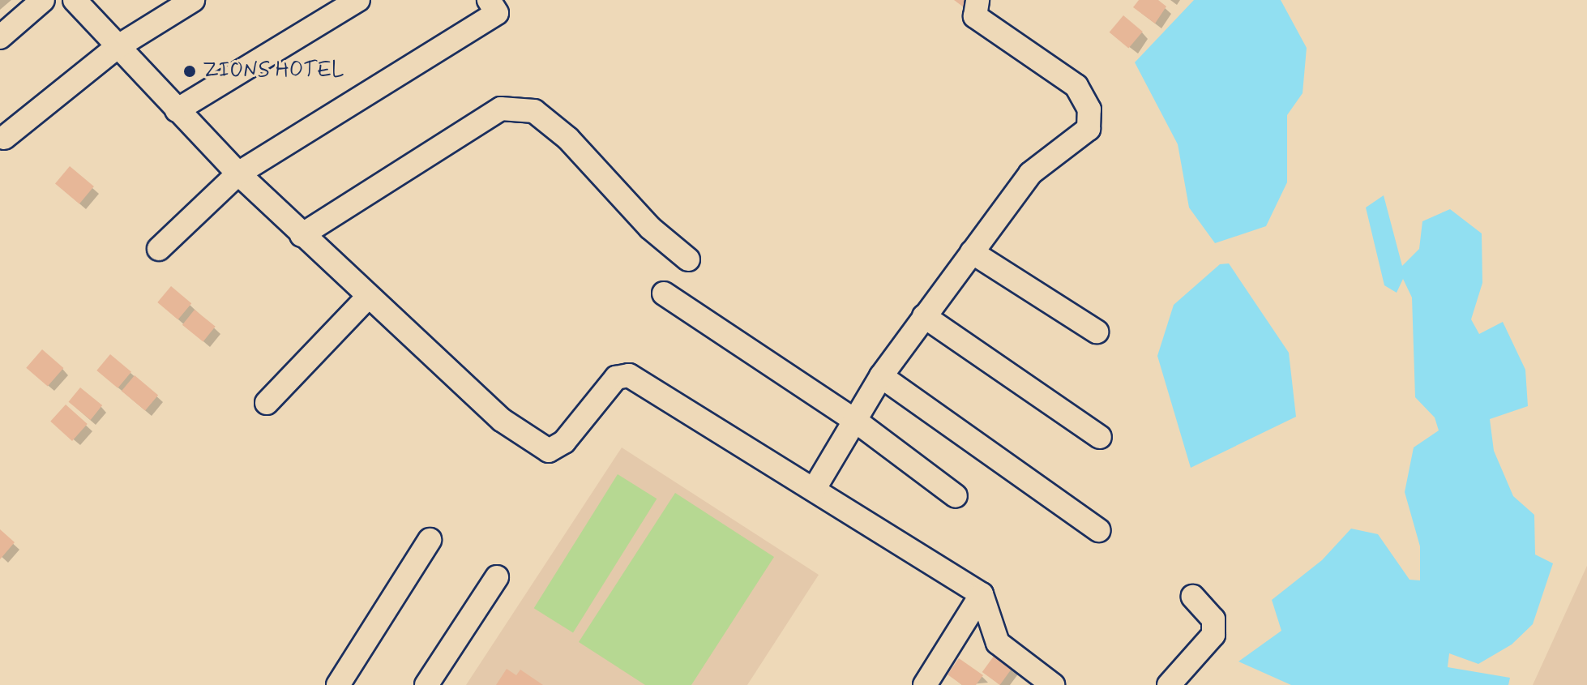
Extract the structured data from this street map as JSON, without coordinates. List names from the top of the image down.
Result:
{
  "places": ["ZIONS HOTEL"]
}
